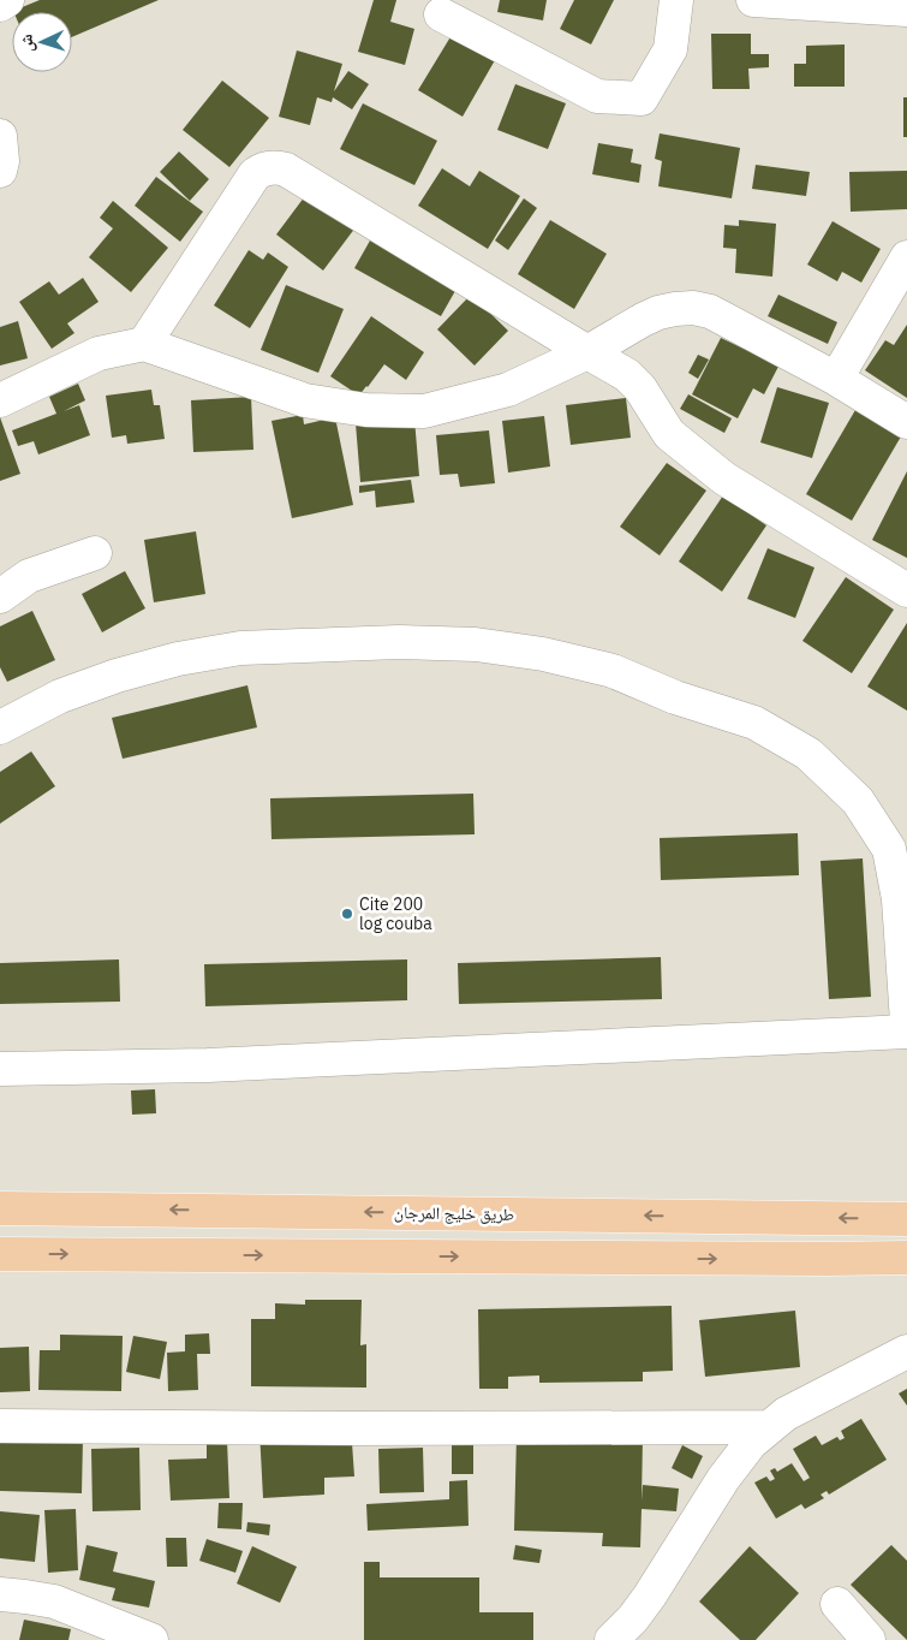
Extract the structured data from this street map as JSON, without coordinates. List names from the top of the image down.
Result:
{
  "streets": {
    "main road": ["طريق خليج المرجان"]
  },
  "places": ["Cite 200 log couba"],
  "north": "left"
}
